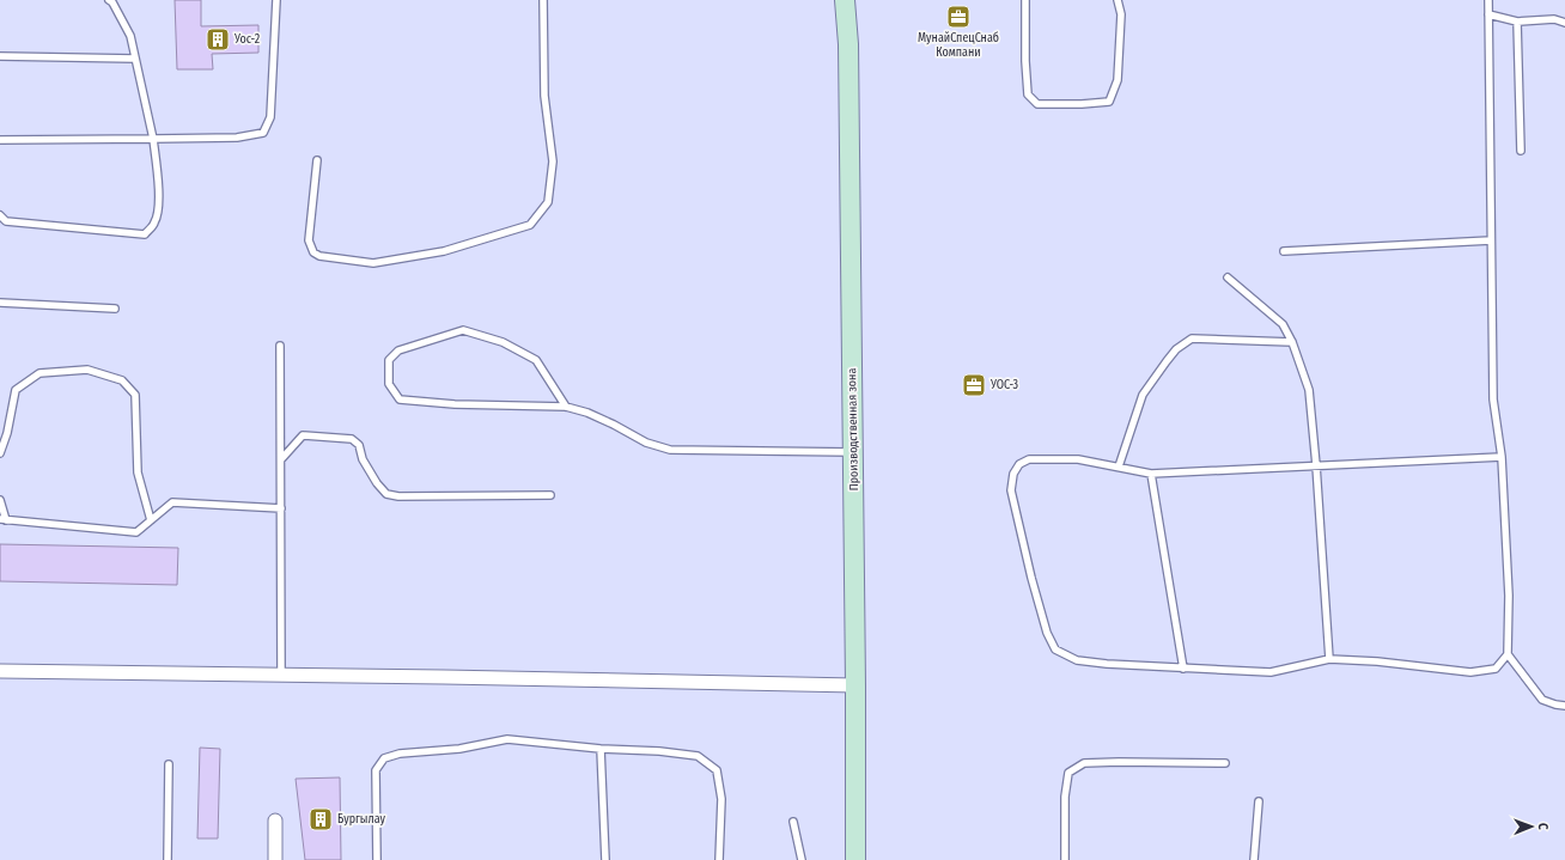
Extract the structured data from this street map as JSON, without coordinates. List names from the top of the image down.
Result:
{
  "streets": {
    "main road": ["Производственная зона"]
  },
  "places": {
    "office": ["МунайСпецСнаб Компани", "УОС-3"],
    "building": ["Уос-2", "Бургылау"]
  },
  "north": "right"
}
